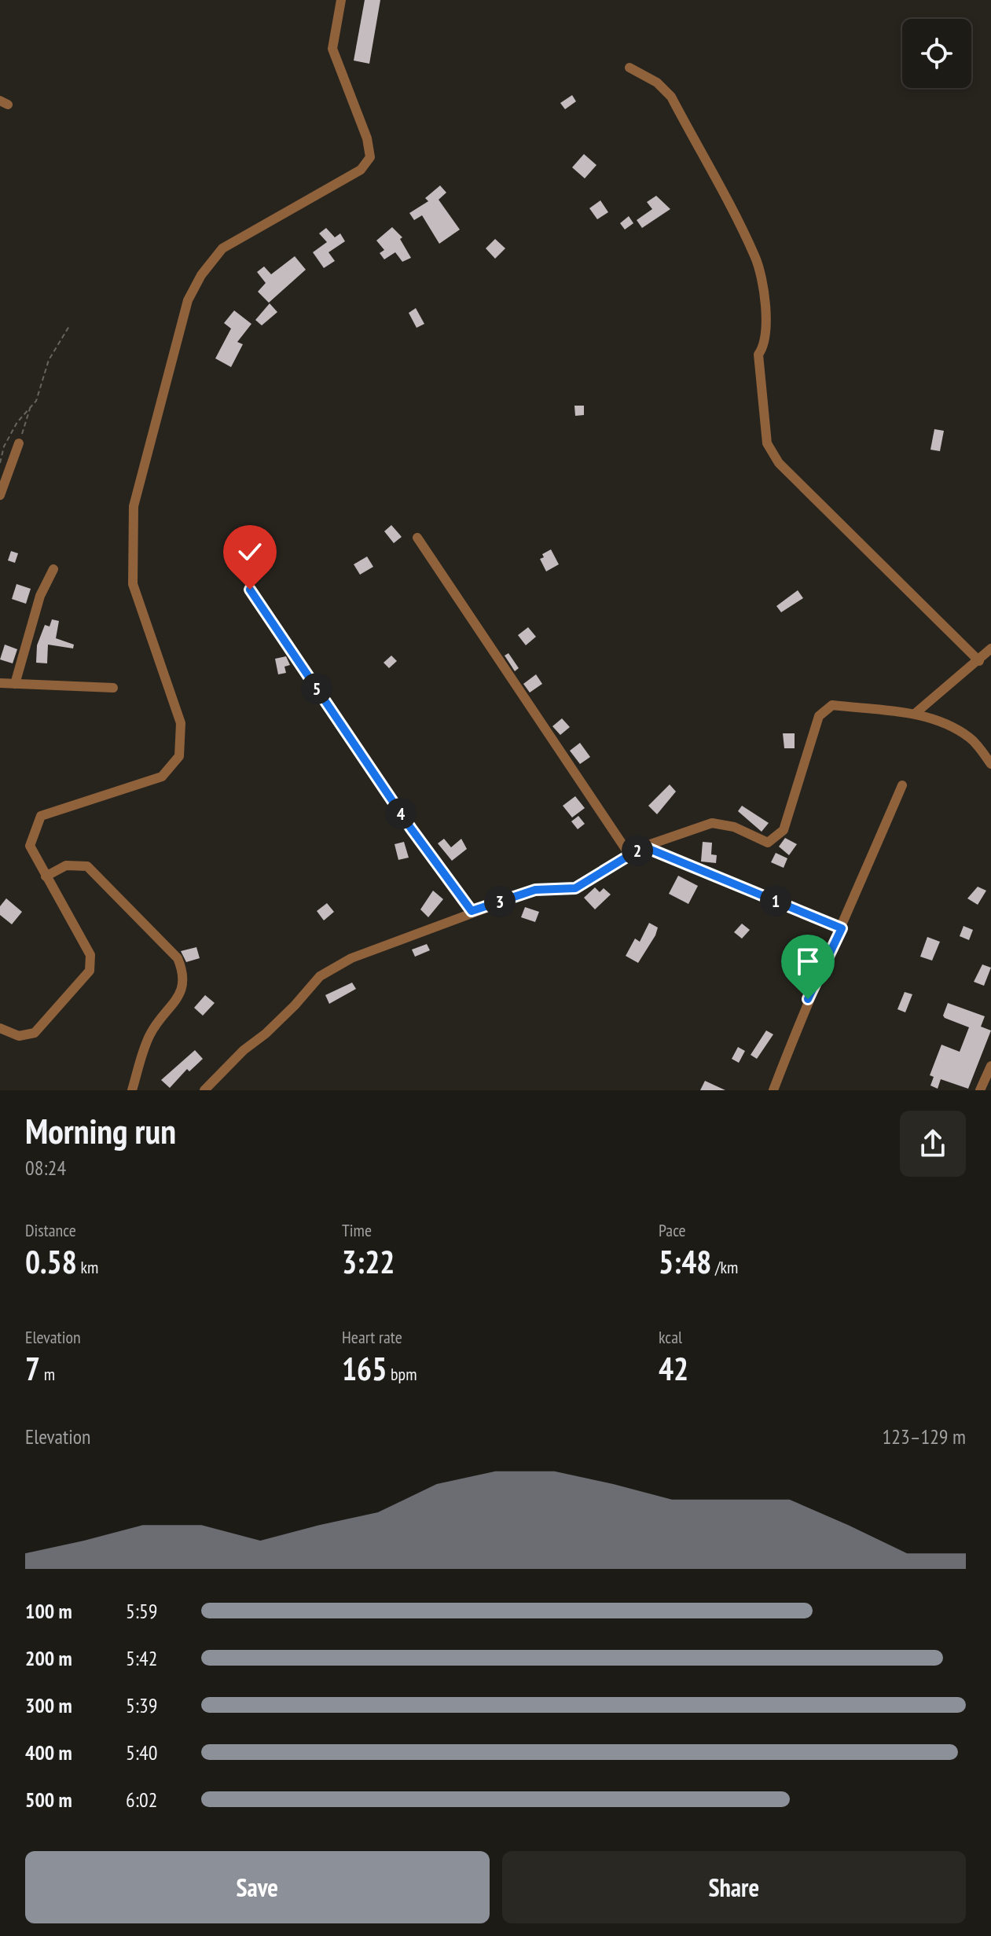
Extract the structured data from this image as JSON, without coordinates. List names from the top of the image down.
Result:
{
  "page": {
    "pins": [
      "5",
      "4",
      "2",
      "1",
      "3"
    ],
    "heading": ["Morning run", "08:24"],
    "stats": [
      ["Distance", "0.58 km"],
      ["Time", "3:22"],
      ["Pace", "5:48 /km"],
      ["Elevation", "7 m"],
      ["Heart rate", "165 bpm"],
      ["kcal", "42"]
    ],
    "chart": ["Elevation", "123–129 m"],
    "list": [
      {
        "name": "100 m",
        "note": "5:59"
      },
      {
        "name": "200 m",
        "note": "5:42"
      },
      {
        "name": "300 m",
        "note": "5:39"
      },
      {
        "name": "400 m",
        "note": "5:40"
      },
      {
        "name": "500 m",
        "note": "6:02"
      }
    ],
    "buttons": ["Save", "Share"]
  }
}
